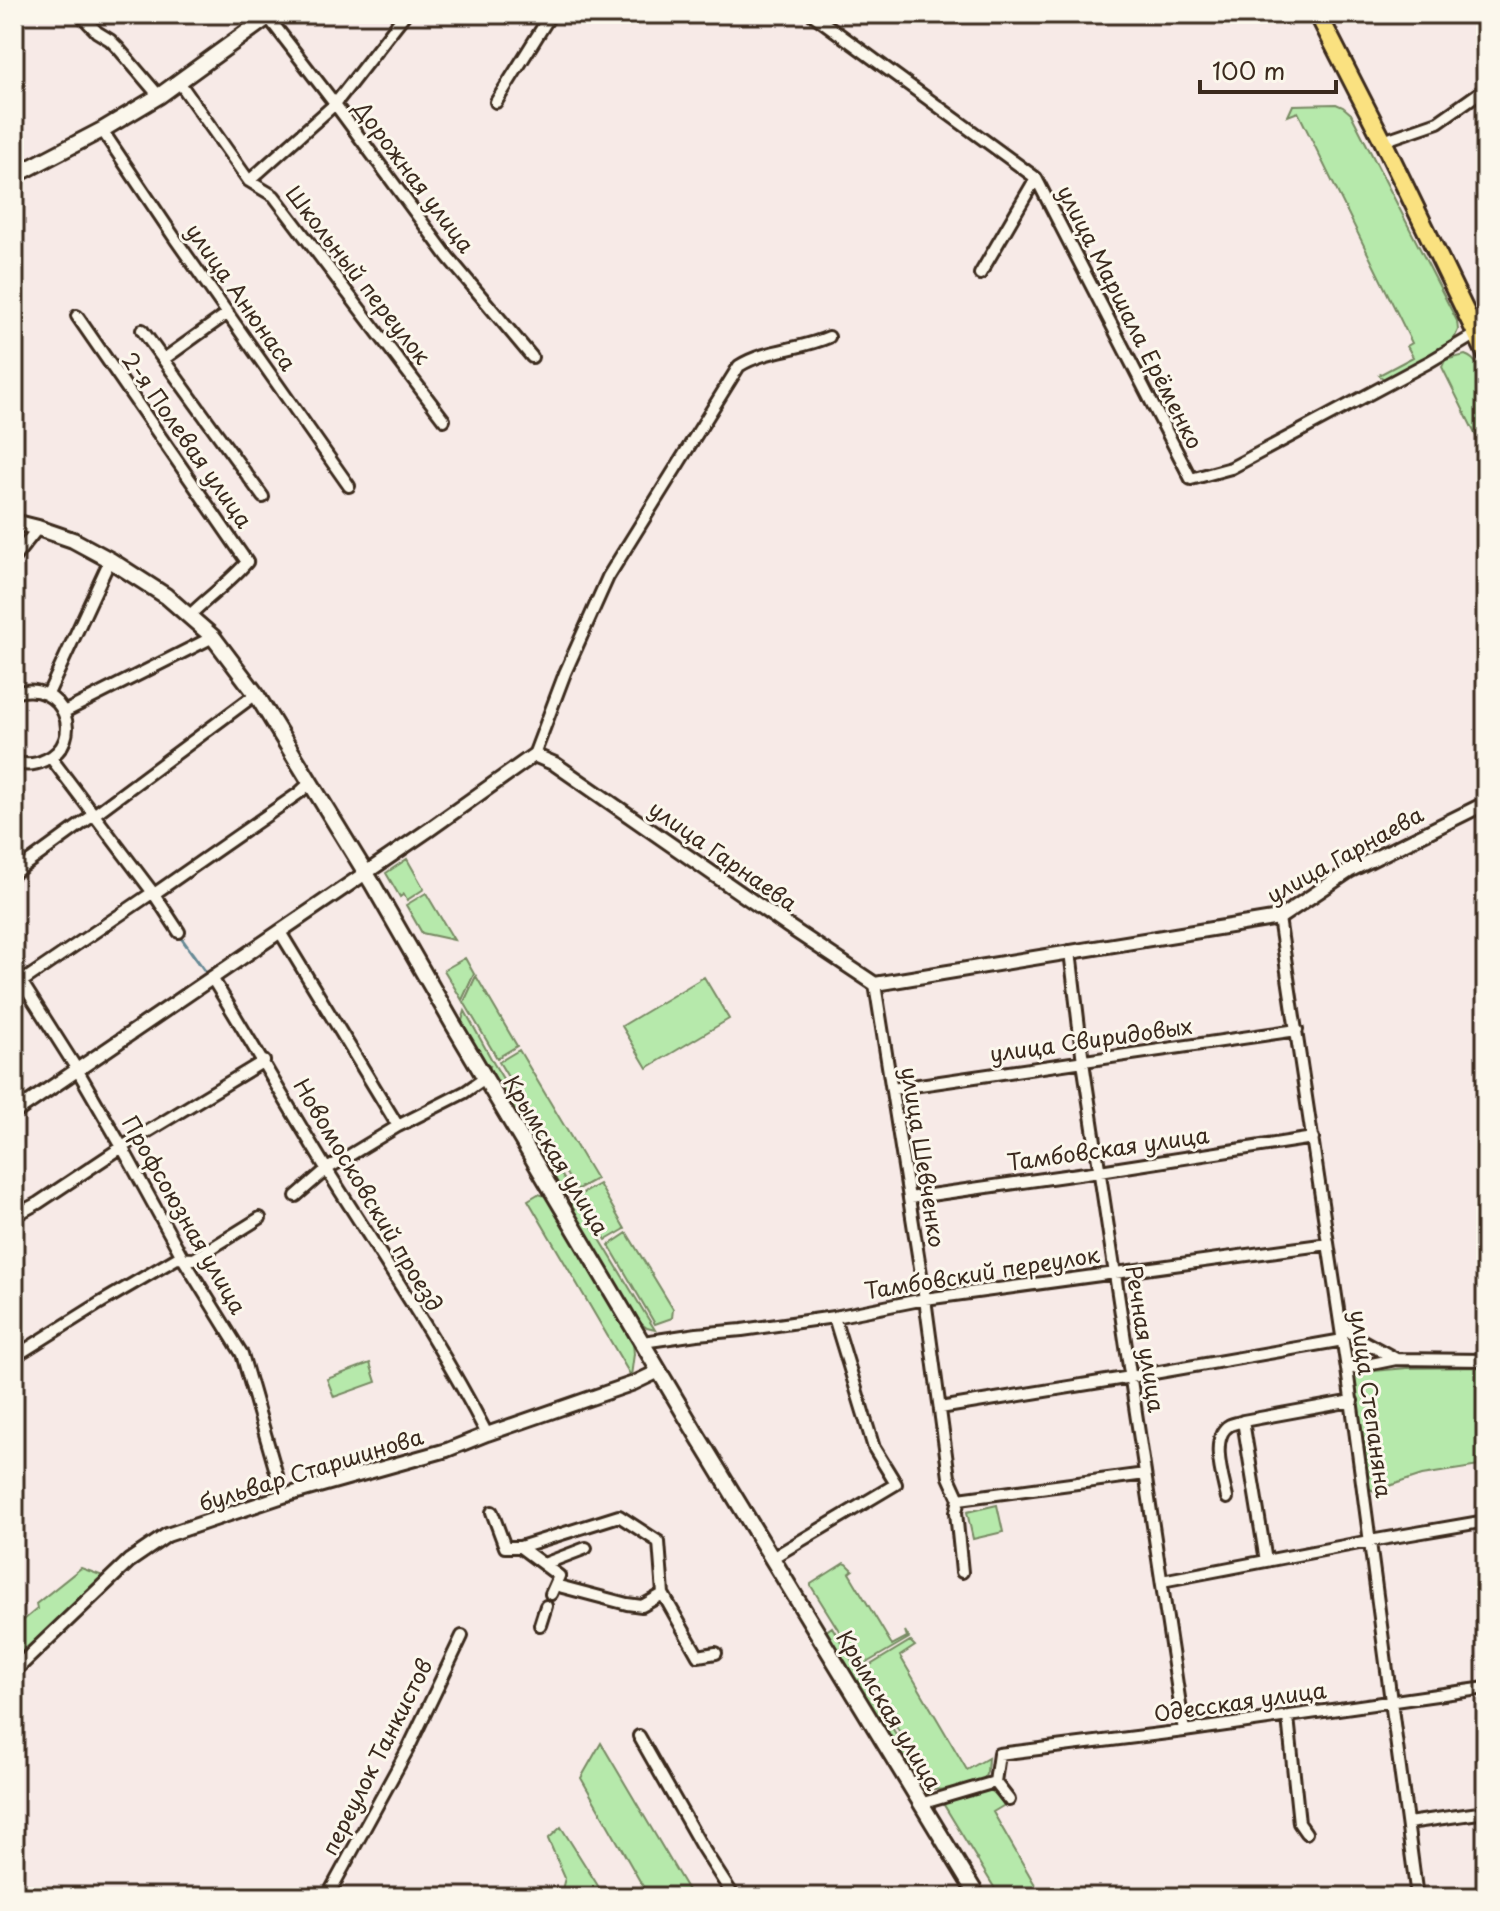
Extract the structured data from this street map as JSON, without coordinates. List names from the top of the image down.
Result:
{
  "streets": {
    "main road": ["Крымская улица"],
    "street": [
      "Дорожная улица",
      "Школьный переулок",
      "улица Анюнаса",
      "улица Маршала Ерёменко",
      "2-я Полевая улица",
      "улица Гарнаева",
      "улица Свиридовых",
      "Тамбовская улица",
      "улица Шевченко",
      "Новомосковский проезд",
      "Профсоюзная улица",
      "Тамбовский переулок",
      "Речная улица",
      "улица Степаняна",
      "бульвар Старшинова",
      "Одесская улица",
      "переулок Танкистов"
    ]
  },
  "crossings": [
    ["2-я Полевая улица", "Крымская улица"],
    ["улица Гарнаева", "улица Шевченко"],
    ["улица Гарнаева", "Речная улица"],
    ["улица Гарнаева", "улица Степаняна"],
    ["улица Свиридовых", "улица Шевченко"],
    ["улица Свиридовых", "Речная улица"],
    ["улица Свиридовых", "улица Степаняна"],
    ["Тамбовская улица", "улица Шевченко"],
    ["Тамбовская улица", "Речная улица"],
    ["Тамбовская улица", "улица Степаняна"],
    ["Крымская улица", "Тамбовский переулок"],
    ["Крымская улица", "бульвар Старшинова"],
    ["улица Шевченко", "Тамбовский переулок"],
    ["Новомосковский проезд", "бульвар Старшинова"],
    ["Профсоюзная улица", "бульвар Старшинова"],
    ["Тамбовский переулок", "Речная улица"],
    ["Тамбовский переулок", "улица Степаняна"],
    ["Речная улица", "Одесская улица"],
    ["улица Степаняна", "Одесская улица"]
  ],
  "scale_bar": "100 m"
}
